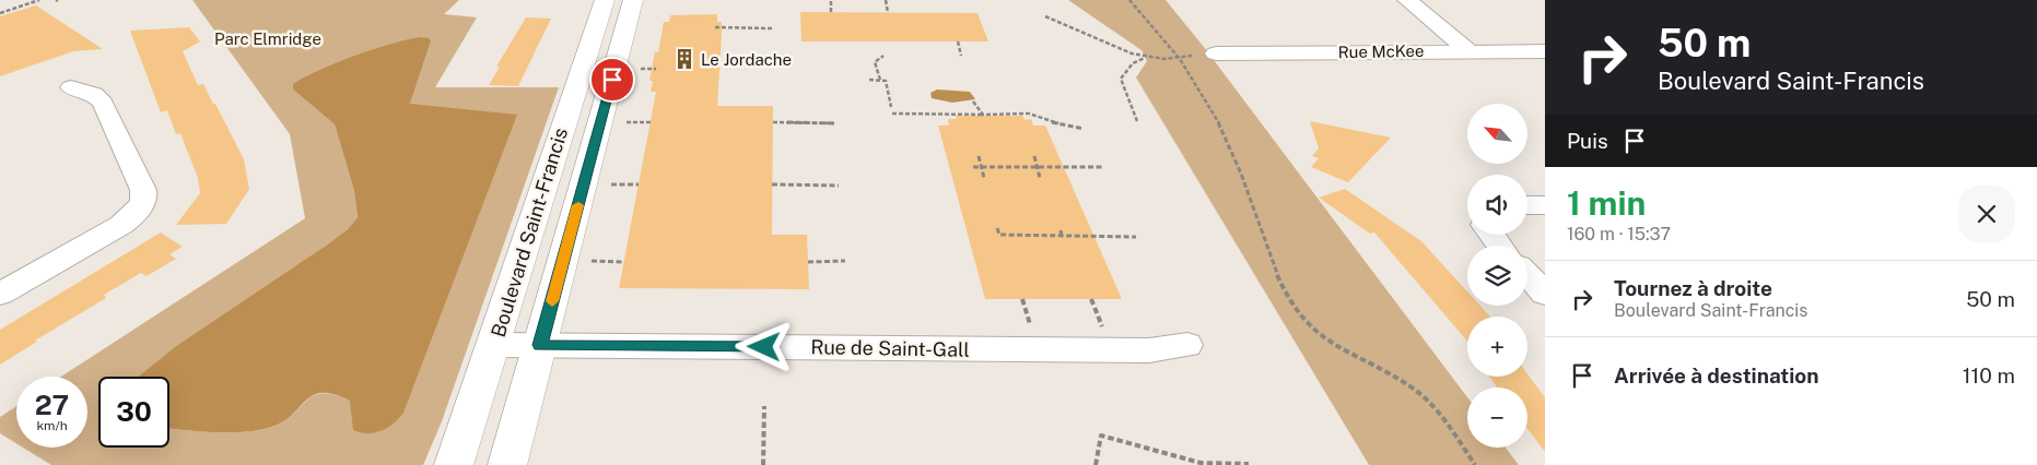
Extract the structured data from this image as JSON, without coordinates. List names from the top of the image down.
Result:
{
  "streets": {
    "street": ["Rue McKee", "Boulevard Saint-Francis", "Rue de Saint-Gall"]
  },
  "crossings": [
    ["Boulevard Saint-Francis", "Rue de Saint-Gall"]
  ],
  "parks": ["Parc Elmridge"],
  "places": {
    "building": ["Le Jordache"]
  },
  "north": "top left",
  "page": {
    "turn": ["50 m", "Boulevard Saint-Francis"],
    "map_buttons": ["+", "−"],
    "then": "Puis",
    "heading": ["1 min", "160 m · 15:37"],
    "list": [
      {
        "name": "Tournez à droite",
        "note": "Boulevard Saint-Francis",
        "value": "50 m"
      },
      {
        "name": "Arrivée à destination",
        "value": "110 m"
      }
    ],
    "speed": "27 km/h",
    "limit": "30"
  }
}
